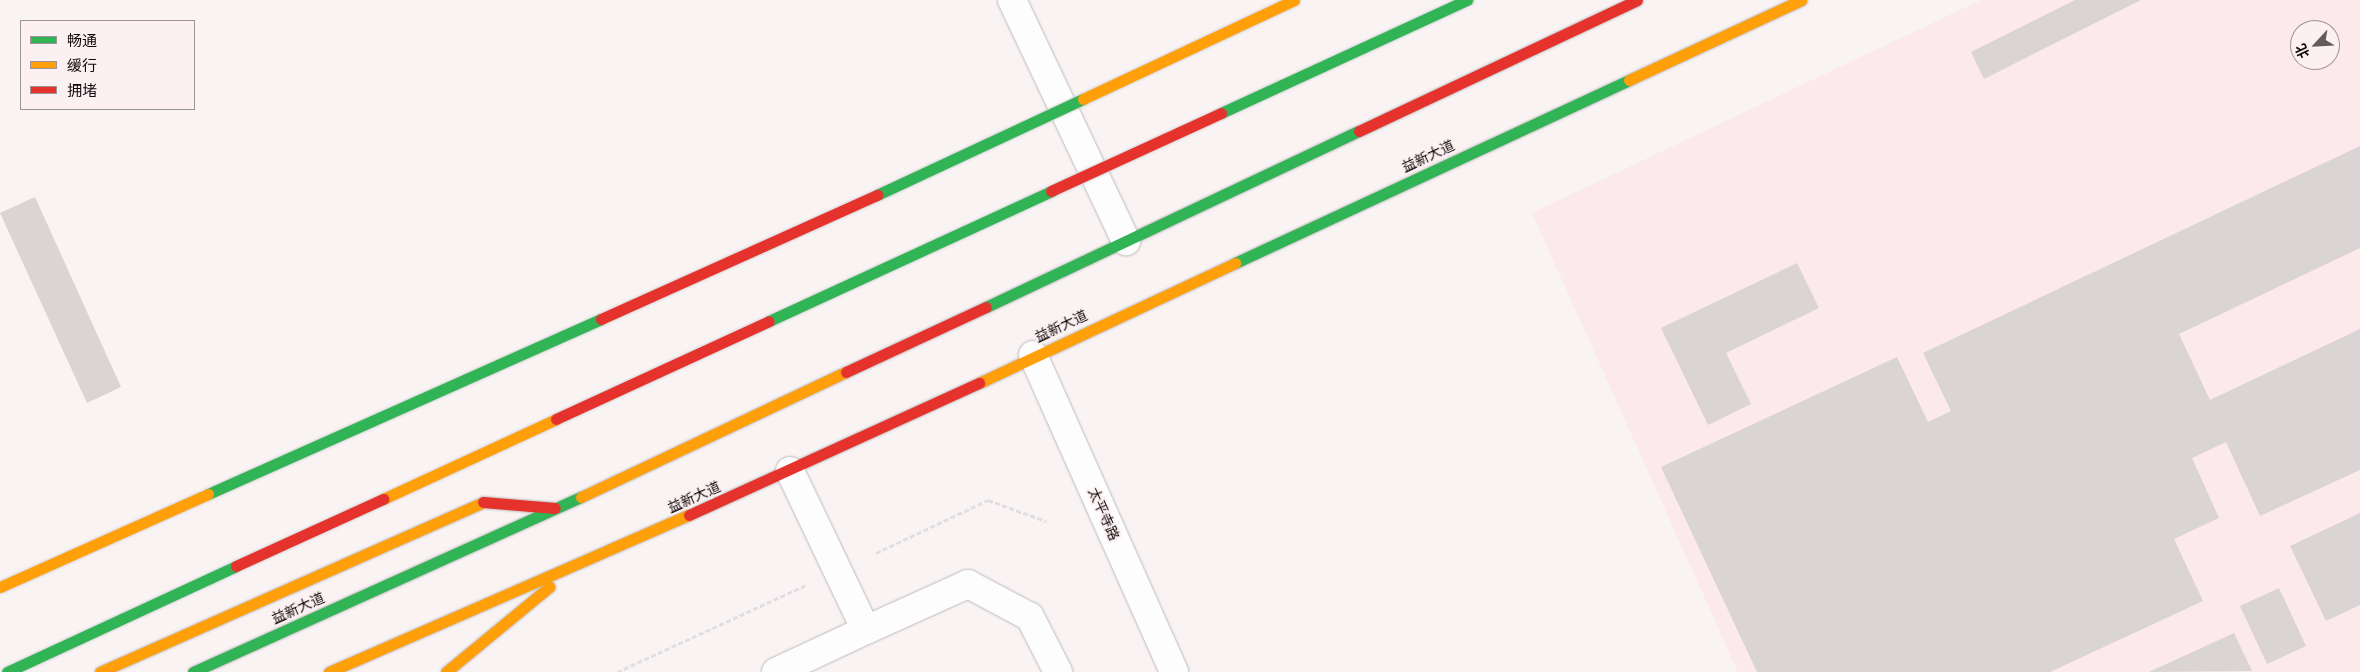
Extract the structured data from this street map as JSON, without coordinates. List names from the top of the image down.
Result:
{
  "streets": {
    "main road": ["益新大道"],
    "street": ["太平寺路"]
  },
  "crossings": [
    ["益新大道", "太平寺路"]
  ],
  "legend": ["畅通", "缓行", "拥堵"],
  "north": "bottom left"
}
